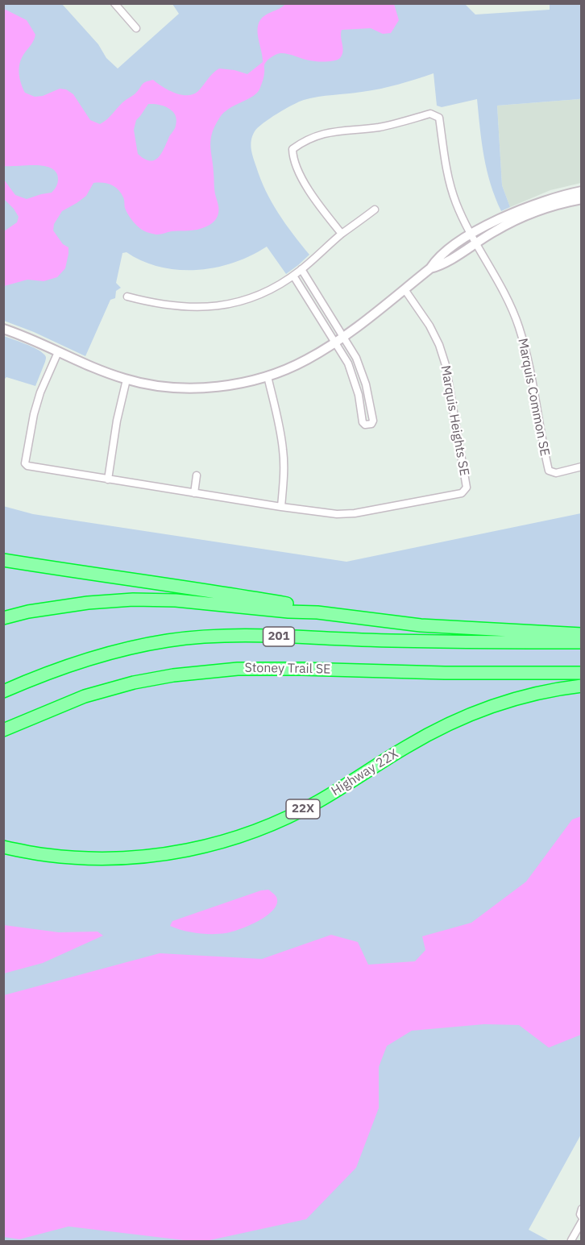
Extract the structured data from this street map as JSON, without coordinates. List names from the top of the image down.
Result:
{
  "streets": {
    "highway": [
      "201",
      "Stoney Trail SE",
      "Highway 22X",
      "22X"
    ],
    "street": ["Marquis Common SE", "Marquis Heights SE"]
  }
}
